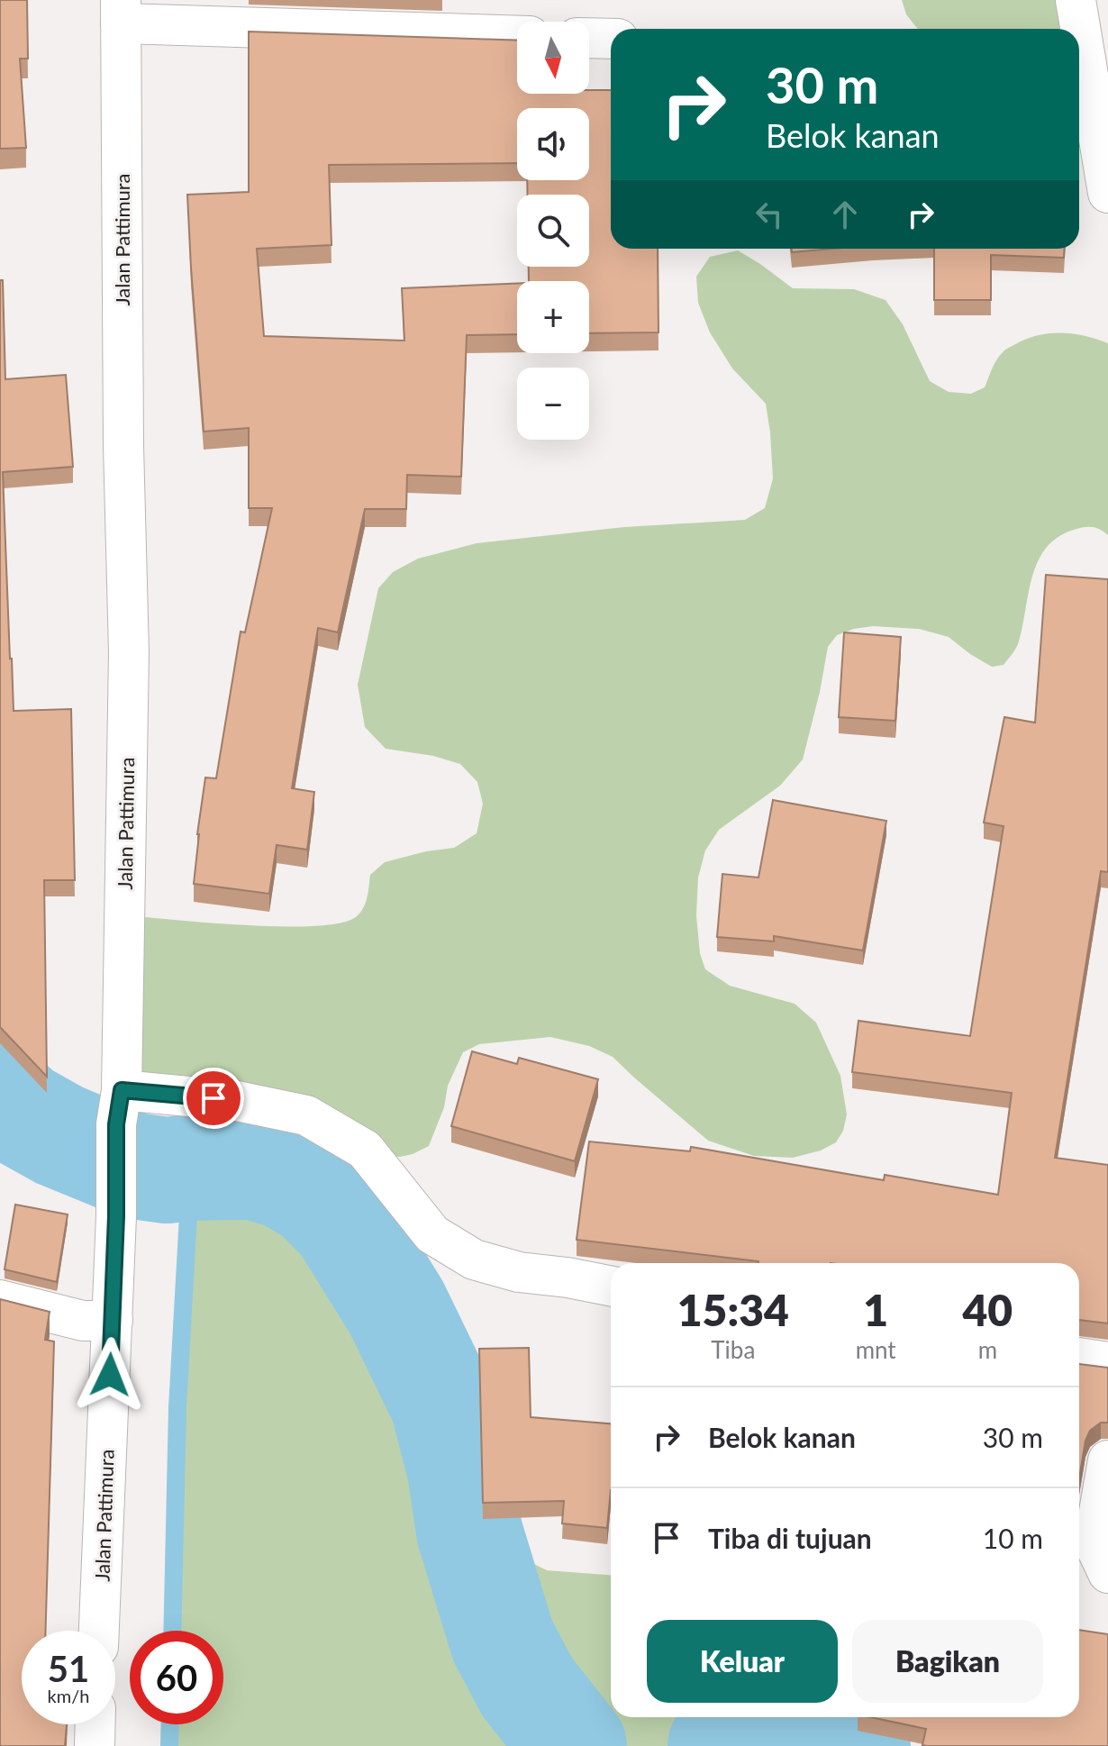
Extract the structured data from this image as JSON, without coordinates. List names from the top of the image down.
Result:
{
  "streets": {
    "main road": ["Jalan Pattimura"]
  },
  "north": "bottom",
  "page": {
    "map_buttons": ["+", "−"],
    "turn": ["30 m", "Belok kanan"],
    "eta": [
      "15:34",
      "Tiba",
      "1",
      "mnt",
      "40",
      "m"
    ],
    "list": [
      {
        "name": "Belok kanan",
        "value": "30 m"
      },
      {
        "name": "Tiba di tujuan",
        "value": "10 m"
      }
    ],
    "buttons": ["Keluar", "Bagikan"],
    "speed": "51 km/h",
    "limit": "60"
  }
}
